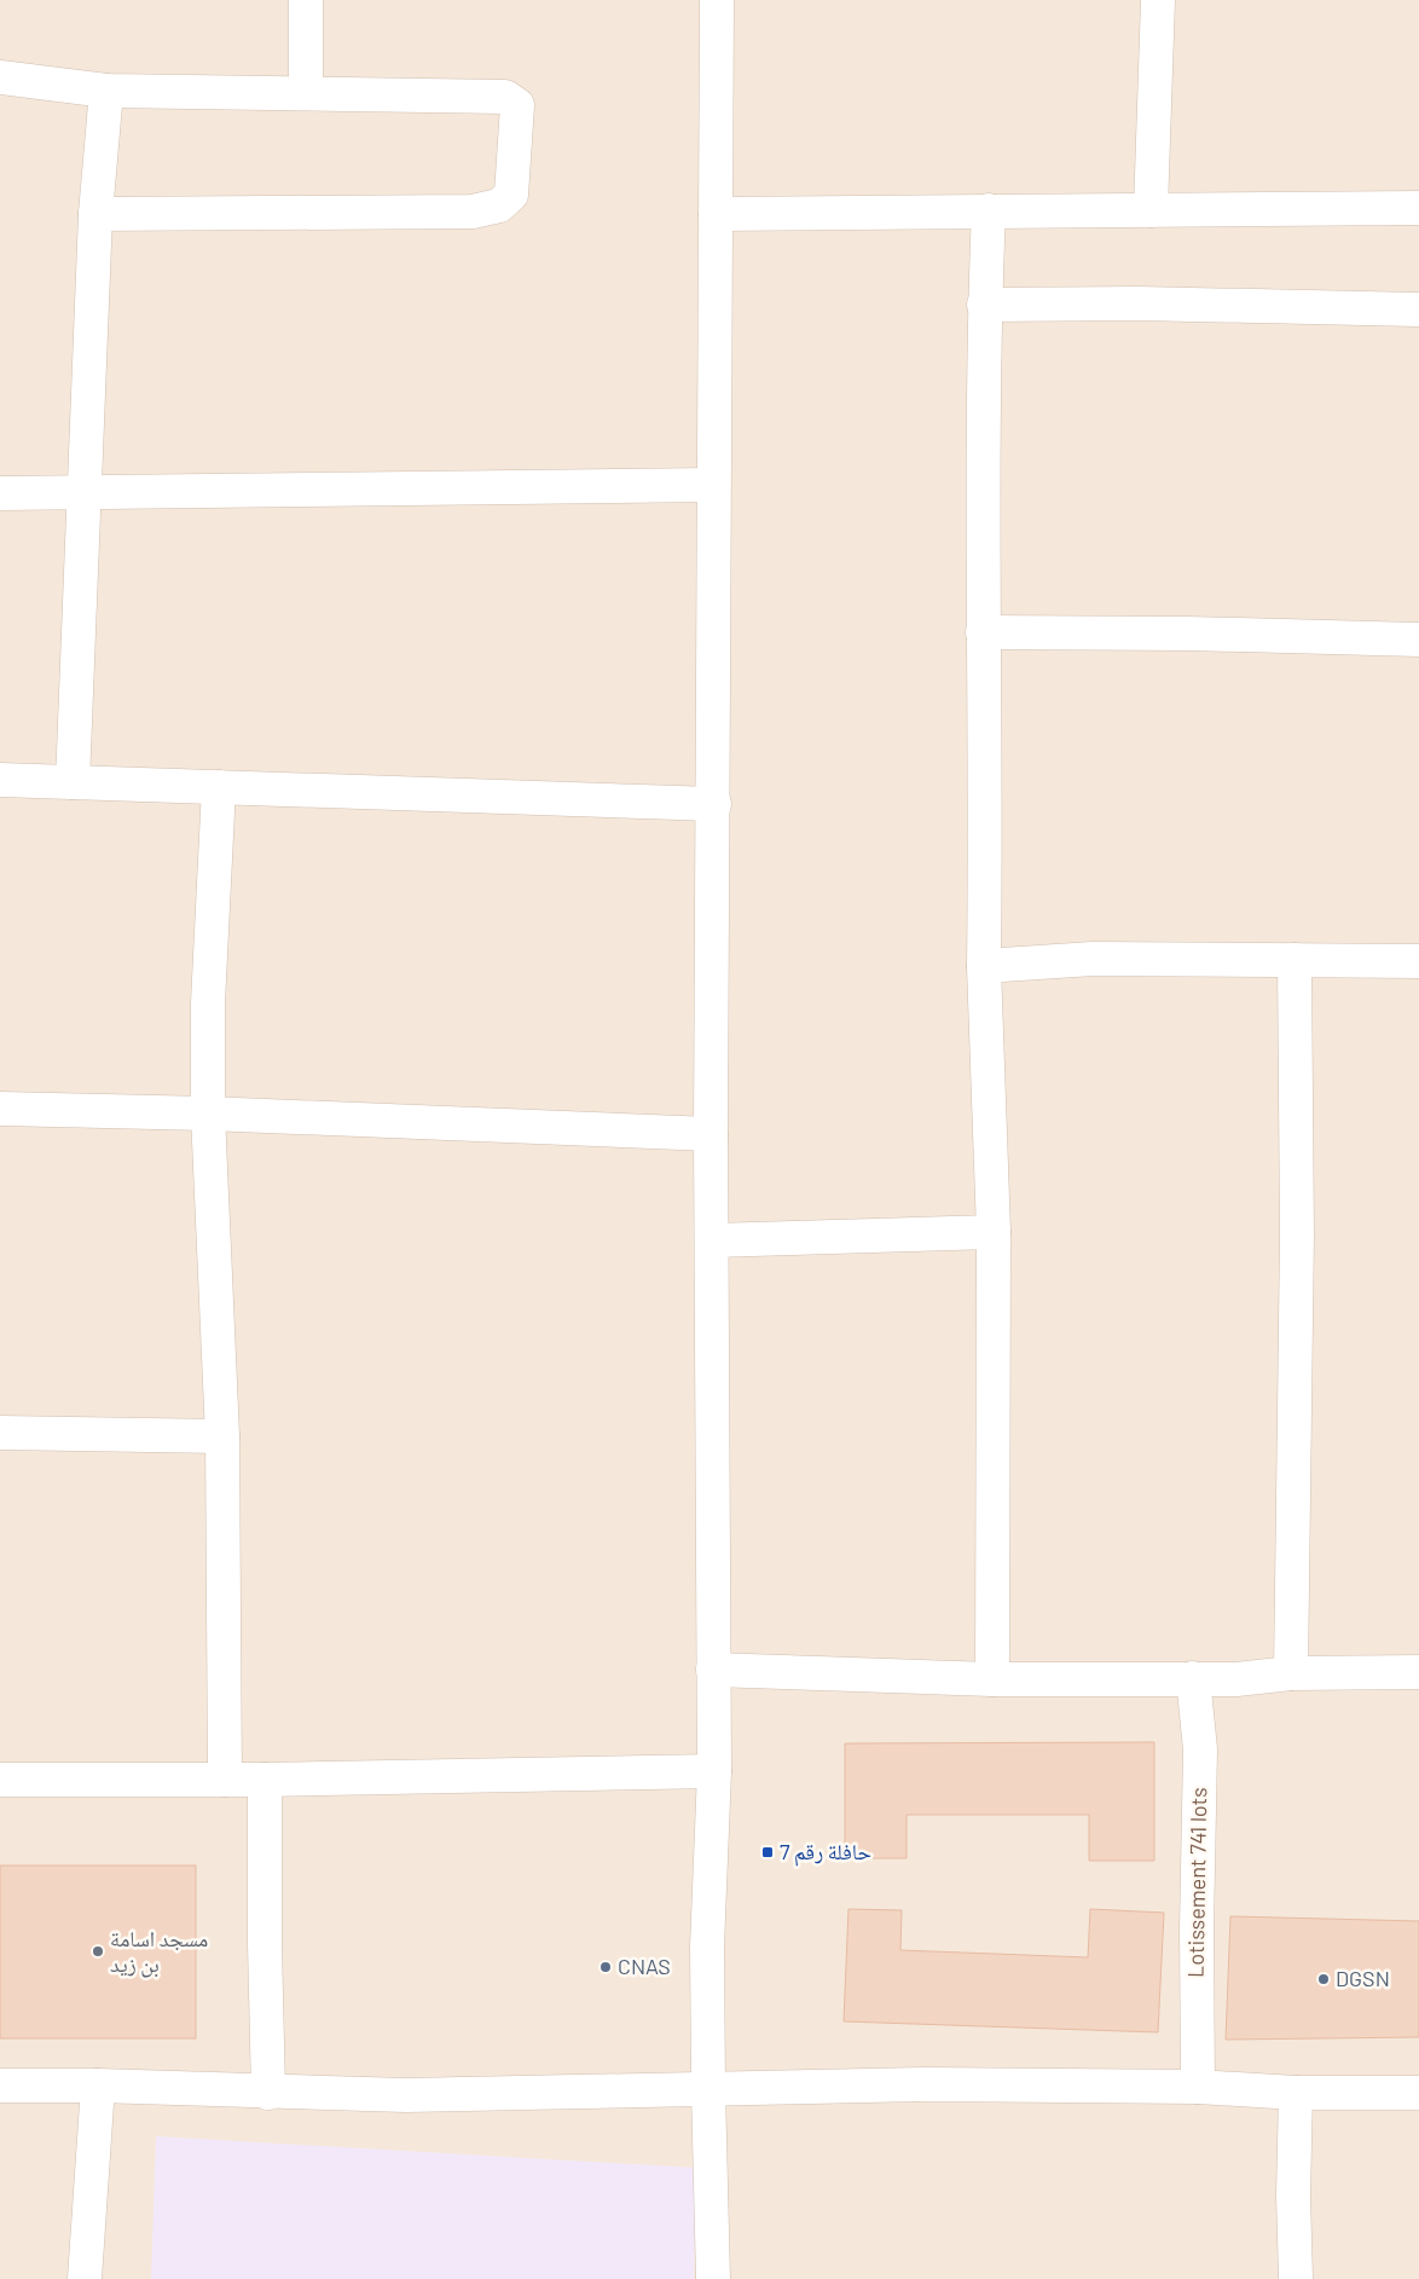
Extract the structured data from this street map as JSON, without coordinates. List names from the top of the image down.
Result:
{
  "streets": {
    "street": ["Lotissement 741 lots"]
  },
  "places": {
    "transit": ["حافلة رقم 7"],
    "other": ["مسجد اسامة بن زيد", "CNAS", "DGSN"]
  }
}
